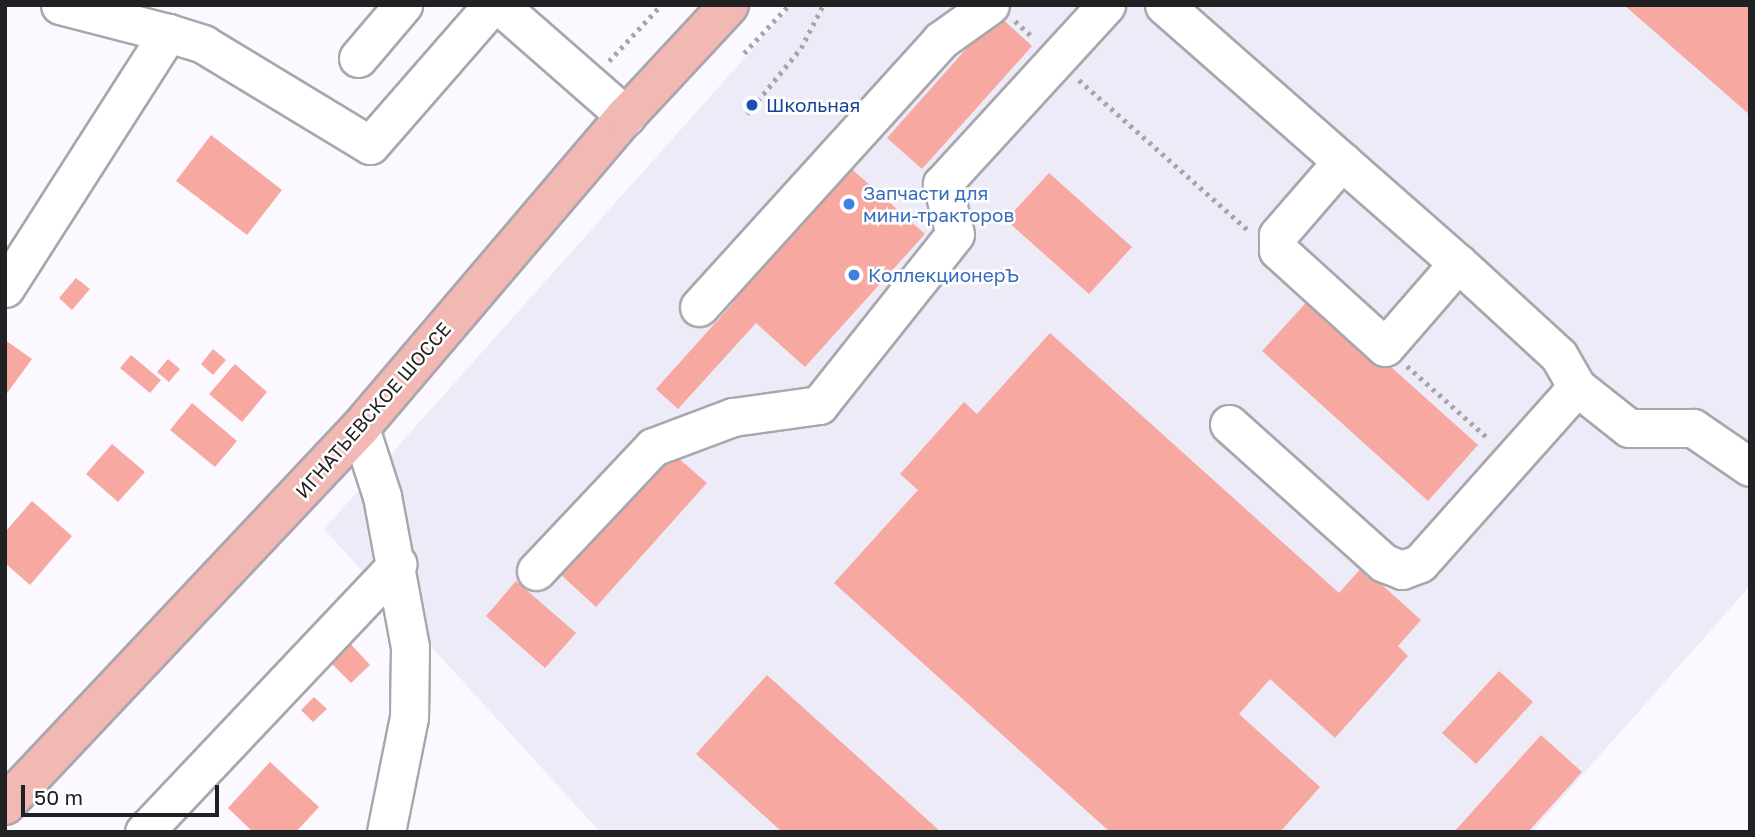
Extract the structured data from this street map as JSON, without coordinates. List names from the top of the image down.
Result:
{
  "streets": {
    "main road": ["ИГНАТЬЕВСКОЕ ШОССЕ"]
  },
  "places": ["Школьная", "Запчасти для мини-тракторов", "КоллекционерЪ"],
  "scale_bar": "50 m"
}
